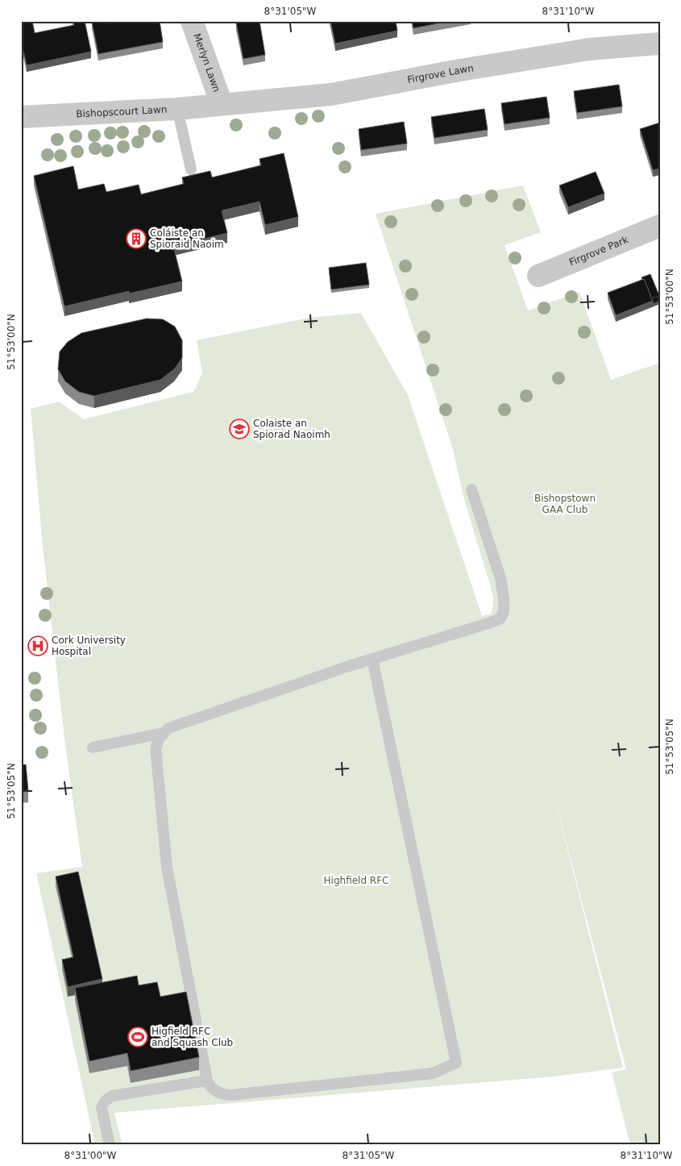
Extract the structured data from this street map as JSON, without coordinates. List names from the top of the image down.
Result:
{
  "streets": {
    "street": [
      "Merlyn Lawn",
      "Firgrove Lawn",
      "Bishopscourt Lawn",
      "Firgrove Park"
    ]
  },
  "crossings": [
    ["Merlyn Lawn", "Firgrove Lawn"],
    ["Merlyn Lawn", "Bishopscourt Lawn"],
    ["Firgrove Lawn", "Bishopscourt Lawn"]
  ],
  "parks": ["Bishopstown GAA Club", "Highfield RFC"],
  "places": {
    "building": ["Coláiste an Spioraid Naoim"],
    "school or university": ["Colaiste an Spiorad Naoimh"],
    "hospital": ["Cork University Hospital"],
    "sports": ["Higfield RFC and Squash Club"]
  },
  "coordinates": [
    "8°31'05\"W",
    "8°31'10\"W",
    "51°53'00\"N",
    "51°53'05\"N",
    "8°31'00\"W"
  ]
}
